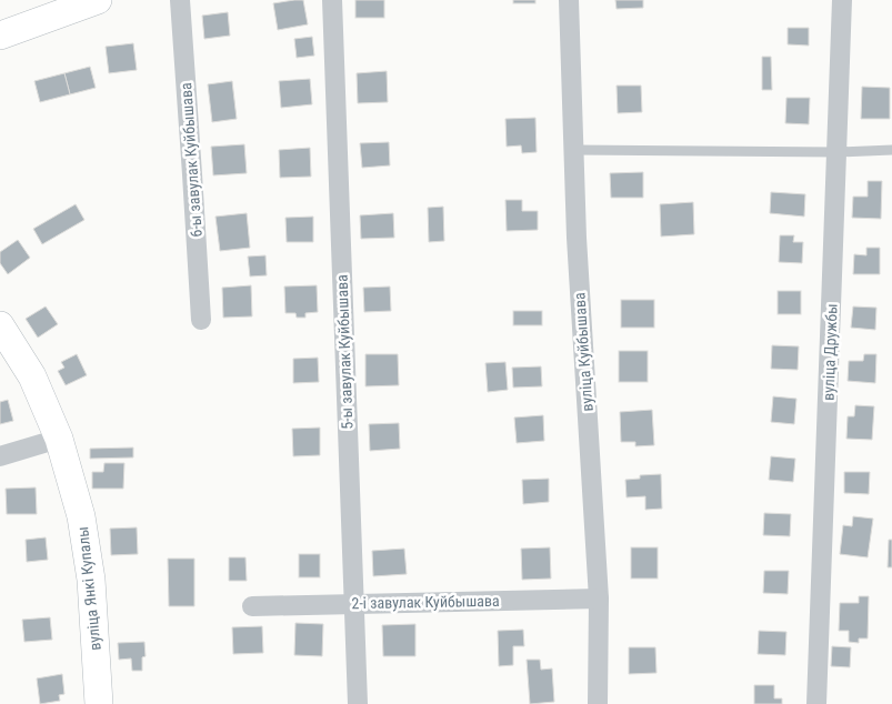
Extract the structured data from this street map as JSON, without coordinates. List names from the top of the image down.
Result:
{
  "streets": {
    "street": [
      "6-ы завулак Куйбышава",
      "5-ы завулак Куйбышава",
      "вуліца Куйбышава",
      "вуліца Дружбы",
      "вуліца Янкі Купалы",
      "2-і завулак Куйбышава"
    ]
  },
  "crossings": [
    ["5-ы завулак Куйбышава", "2-і завулак Куйбышава"],
    ["вуліца Куйбышава", "2-і завулак Куйбышава"]
  ]
}
